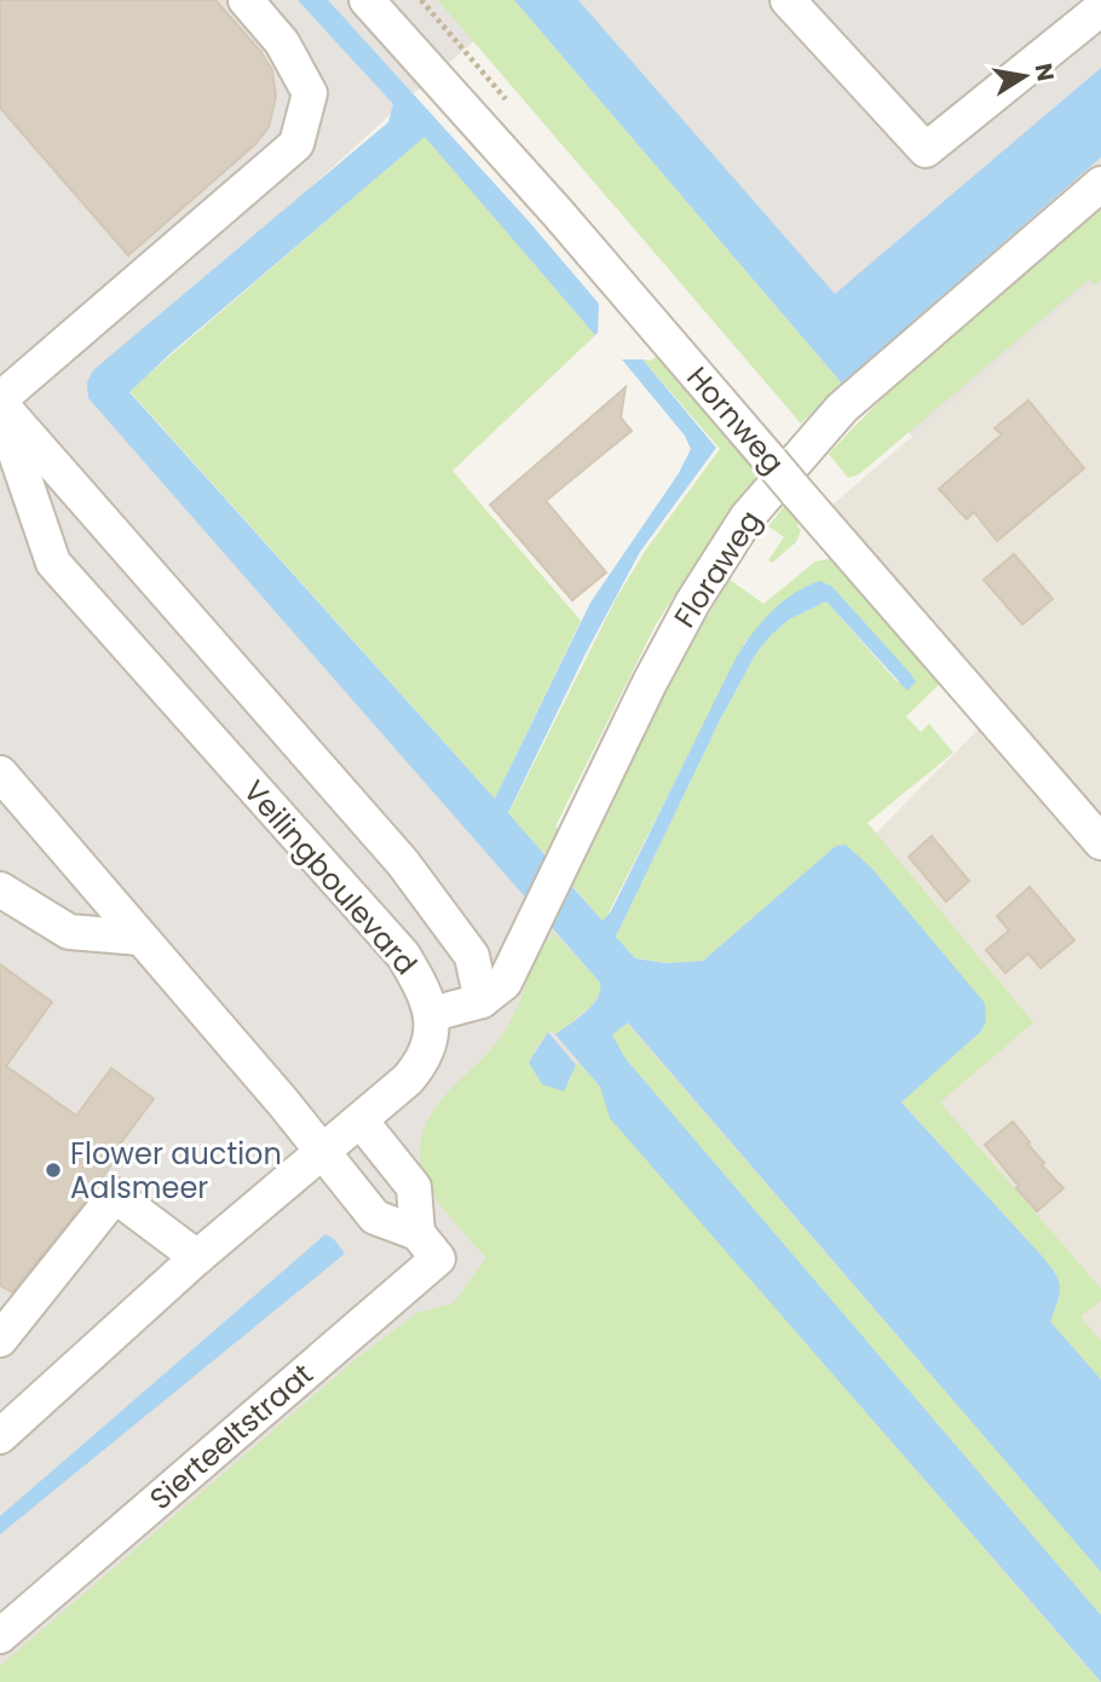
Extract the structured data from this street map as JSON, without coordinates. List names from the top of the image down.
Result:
{
  "streets": {
    "street": [
      "Hornweg",
      "Floraweg",
      "Veilingboulevard",
      "Sierteeltstraat"
    ]
  },
  "crossings": [
    ["Floraweg", "Veilingboulevard"]
  ],
  "places": ["Flower auction Aalsmeer"],
  "north": "right"
}
